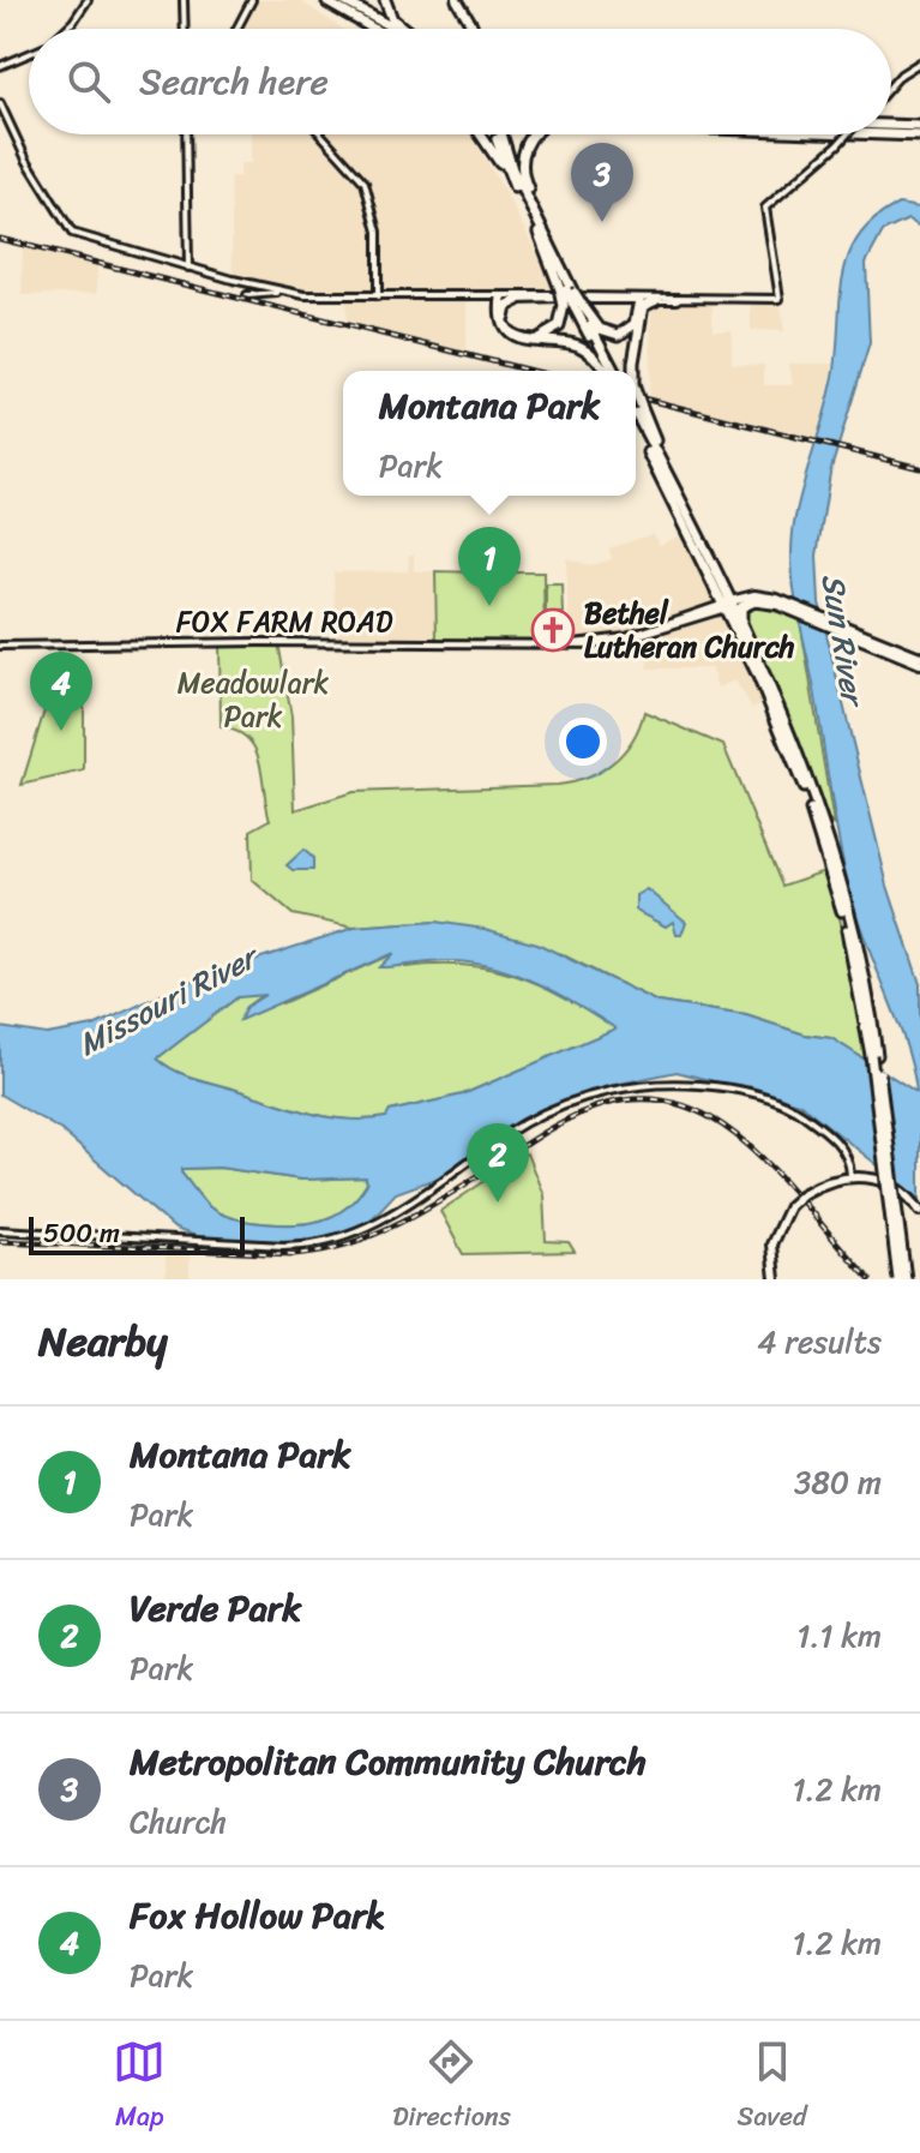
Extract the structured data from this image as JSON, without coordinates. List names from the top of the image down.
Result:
{
  "streets": {
    "street": ["FOX FARM ROAD"]
  },
  "water": ["Sun River", "Missouri River"],
  "parks": ["Meadowlark Park"],
  "places": {
    "church": ["Bethel Lutheran Church"]
  },
  "scale_bar": "500 m",
  "page": {
    "search": "Search here",
    "pins": [
      "3",
      "1",
      "4",
      "2"
    ],
    "popup": ["Montana Park", "Park"],
    "scale": "500 m",
    "heading": ["Nearby", "4 results"],
    "list": [
      {
        "mark": "1",
        "name": "Montana Park",
        "note": "Park",
        "value": "380 m"
      },
      {
        "mark": "2",
        "name": "Verde Park",
        "note": "Park",
        "value": "1.1 km"
      },
      {
        "mark": "3",
        "name": "Metropolitan Community Church",
        "note": "Church",
        "value": "1.2 km"
      },
      {
        "mark": "4",
        "name": "Fox Hollow Park",
        "note": "Park",
        "value": "1.2 km"
      }
    ],
    "nav": ["Map", "Directions", "Saved"]
  }
}
